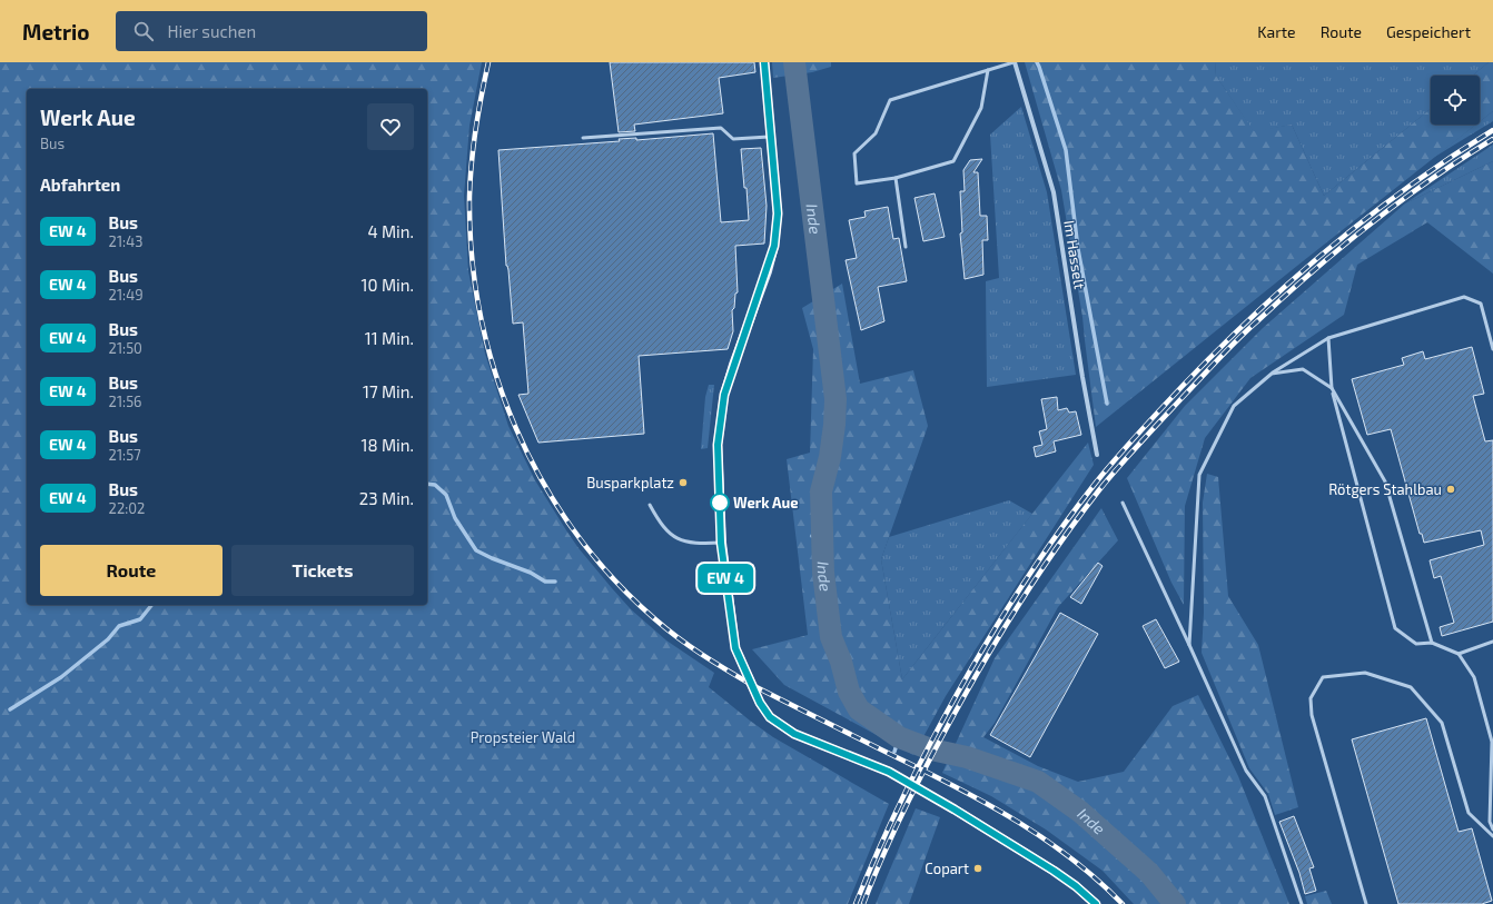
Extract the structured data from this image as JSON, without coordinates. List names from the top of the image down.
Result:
{
  "streets": {
    "street": ["Im Hasselt"]
  },
  "water": ["Inde"],
  "parks": ["Propsteier Wald"],
  "places": [
    "Busparkplatz",
    "Rötgers Stahlbau",
    "Werk Aue",
    "Copart"
  ],
  "page": {
    "header": "Metrio",
    "search": "Hier suchen",
    "nav": ["Karte", "Route", "Gespeichert"],
    "on_map": "EW 4",
    "heading": [
      ["Werk Aue", "Bus"],
      "Abfahrten"
    ],
    "list": [
      {
        "mark": "EW 4",
        "name": "Bus",
        "note": "21:43",
        "value": "4 Min."
      },
      {
        "mark": "EW 4",
        "name": "Bus",
        "note": "21:49",
        "value": "10 Min."
      },
      {
        "mark": "EW 4",
        "name": "Bus",
        "note": "21:50",
        "value": "11 Min."
      },
      {
        "mark": "EW 4",
        "name": "Bus",
        "note": "21:56",
        "value": "17 Min."
      },
      {
        "mark": "EW 4",
        "name": "Bus",
        "note": "21:57",
        "value": "18 Min."
      },
      {
        "mark": "EW 4",
        "name": "Bus",
        "note": "22:02",
        "value": "23 Min."
      }
    ],
    "buttons": ["Route", "Tickets"]
  }
}
